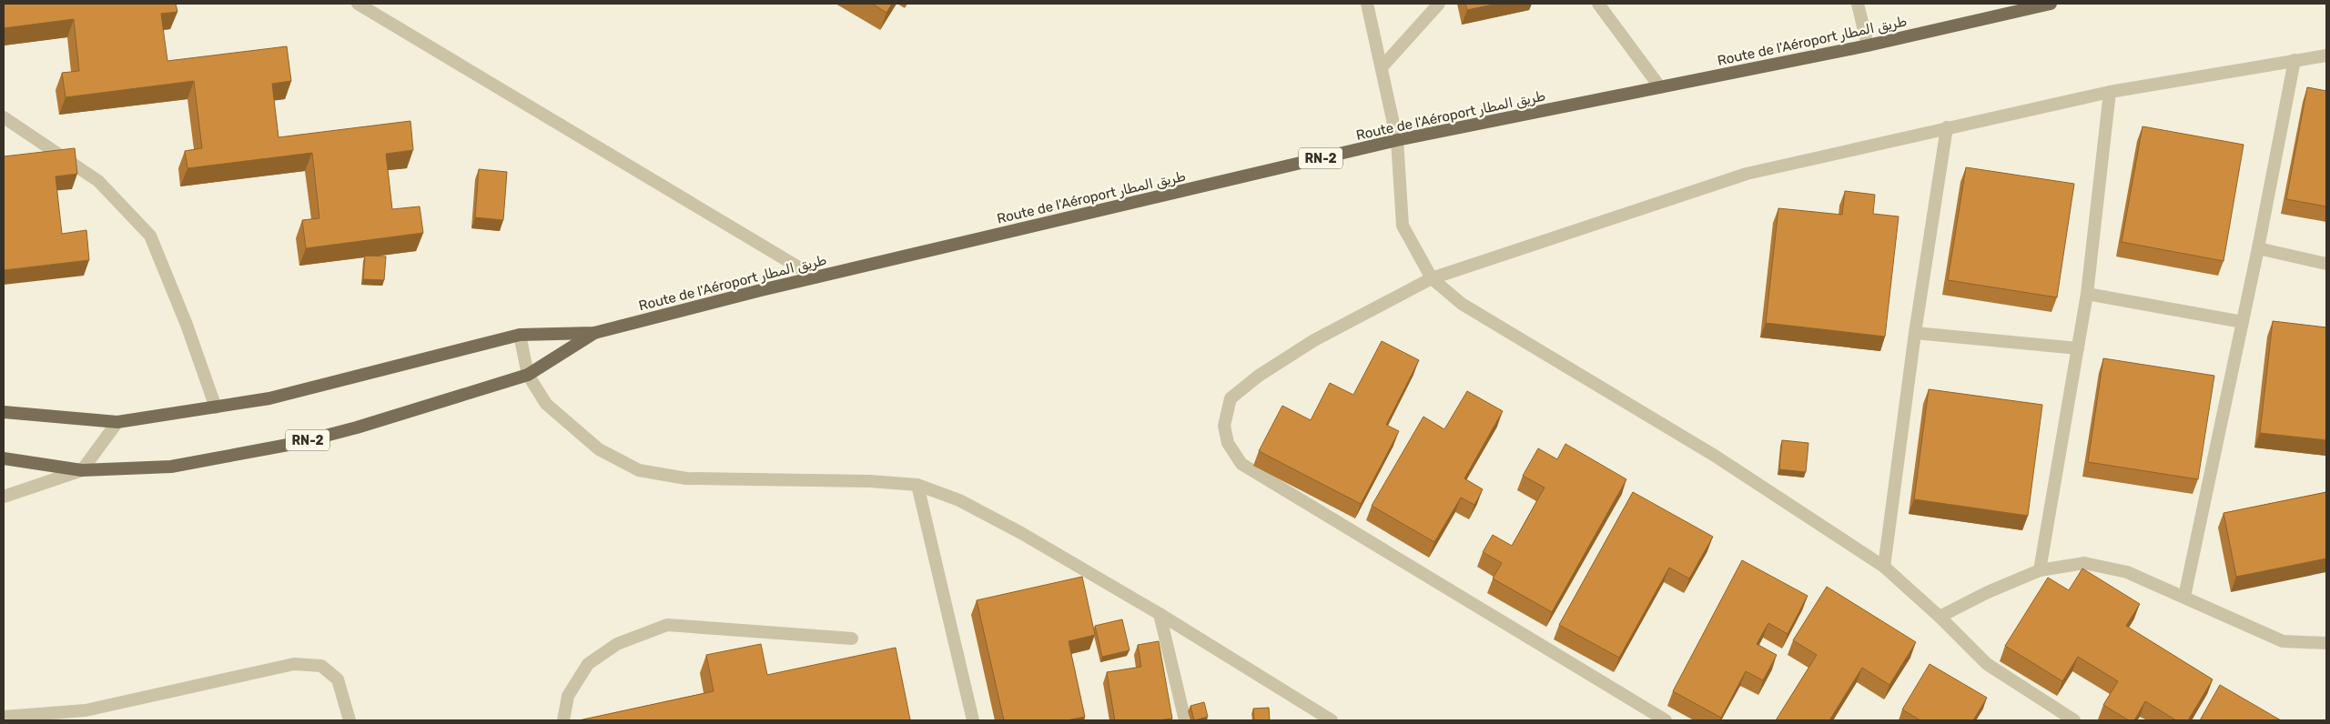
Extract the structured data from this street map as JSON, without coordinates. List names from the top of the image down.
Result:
{
  "streets": {
    "main road": ["Route de l'Aéroport طريق المطار", "RN-2"]
  },
  "crossings": [
    ["Route de l'Aéroport طريق المطار", "RN-2"]
  ]
}
